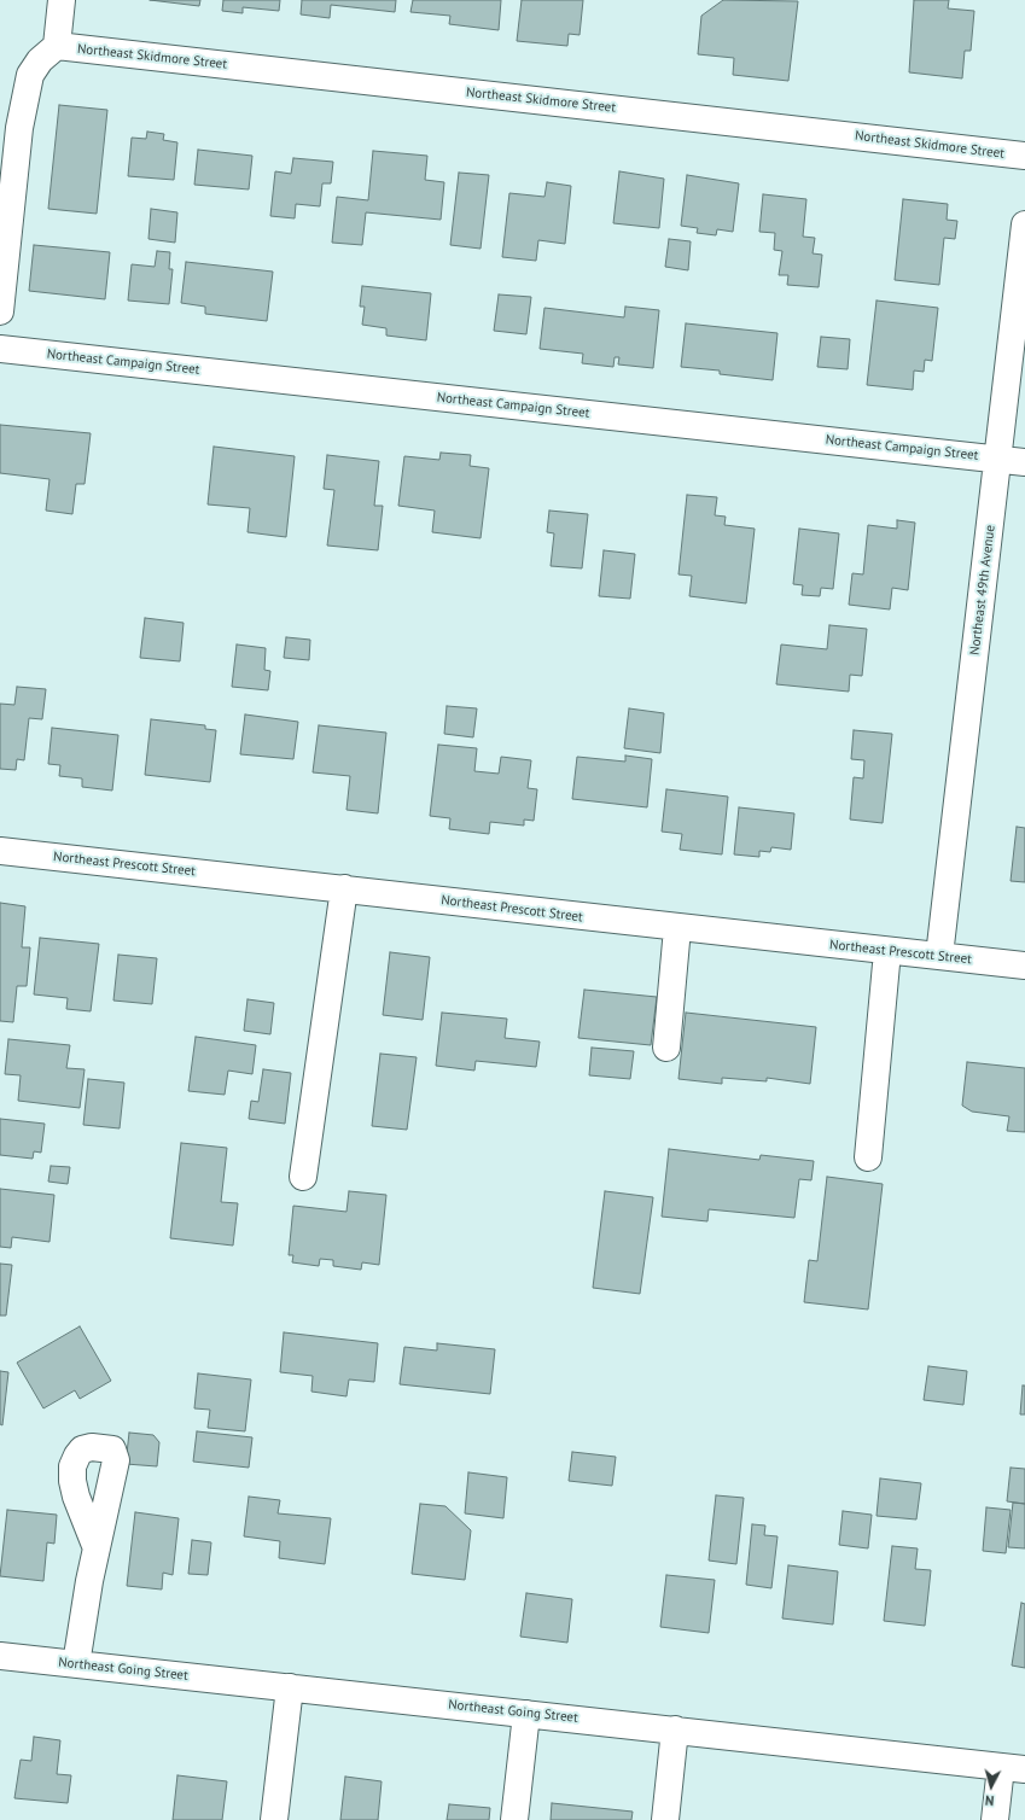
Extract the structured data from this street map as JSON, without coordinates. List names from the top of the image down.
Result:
{
  "streets": {
    "street": [
      "Northeast Skidmore Street",
      "Northeast Campaign Street",
      "Northeast 49th Avenue",
      "Northeast Prescott Street",
      "Northeast Going Street"
    ]
  },
  "crossings": [
    ["Northeast Campaign Street", "Northeast 49th Avenue"],
    ["Northeast 49th Avenue", "Northeast Prescott Street"]
  ],
  "north": "bottom"
}
